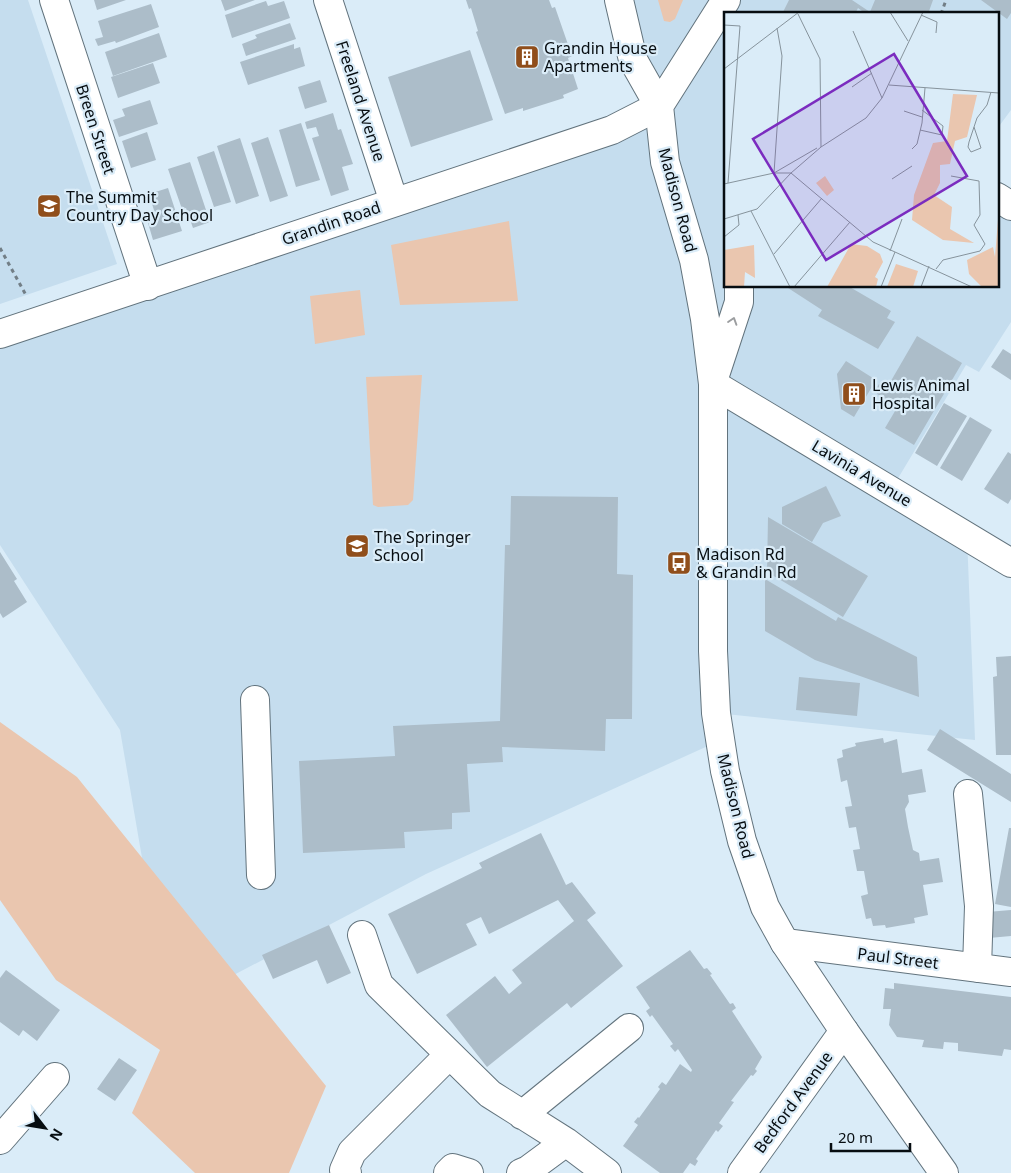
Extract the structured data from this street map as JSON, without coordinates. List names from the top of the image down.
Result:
{
  "streets": {
    "street": [
      "Freeland Avenue",
      "Breen Street",
      "Madison Road",
      "Grandin Road",
      "Lavinia Avenue",
      "Paul Street",
      "Bedford Avenue"
    ]
  },
  "crossings": [
    ["Freeland Avenue", "Grandin Road"],
    ["Breen Street", "Grandin Road"],
    ["Madison Road", "Grandin Road"],
    ["Madison Road", "Lavinia Avenue"],
    ["Madison Road", "Paul Street"],
    ["Madison Road", "Bedford Avenue"]
  ],
  "places": {
    "building": ["Grandin House Apartments", "Lewis Animal Hospital"],
    "school or university": ["The Summit Country Day School", "The Springer School"],
    "bus stop": ["Madison Rd & Grandin Rd"]
  },
  "scale_bar": "20 m",
  "north": "bottom right"
}
